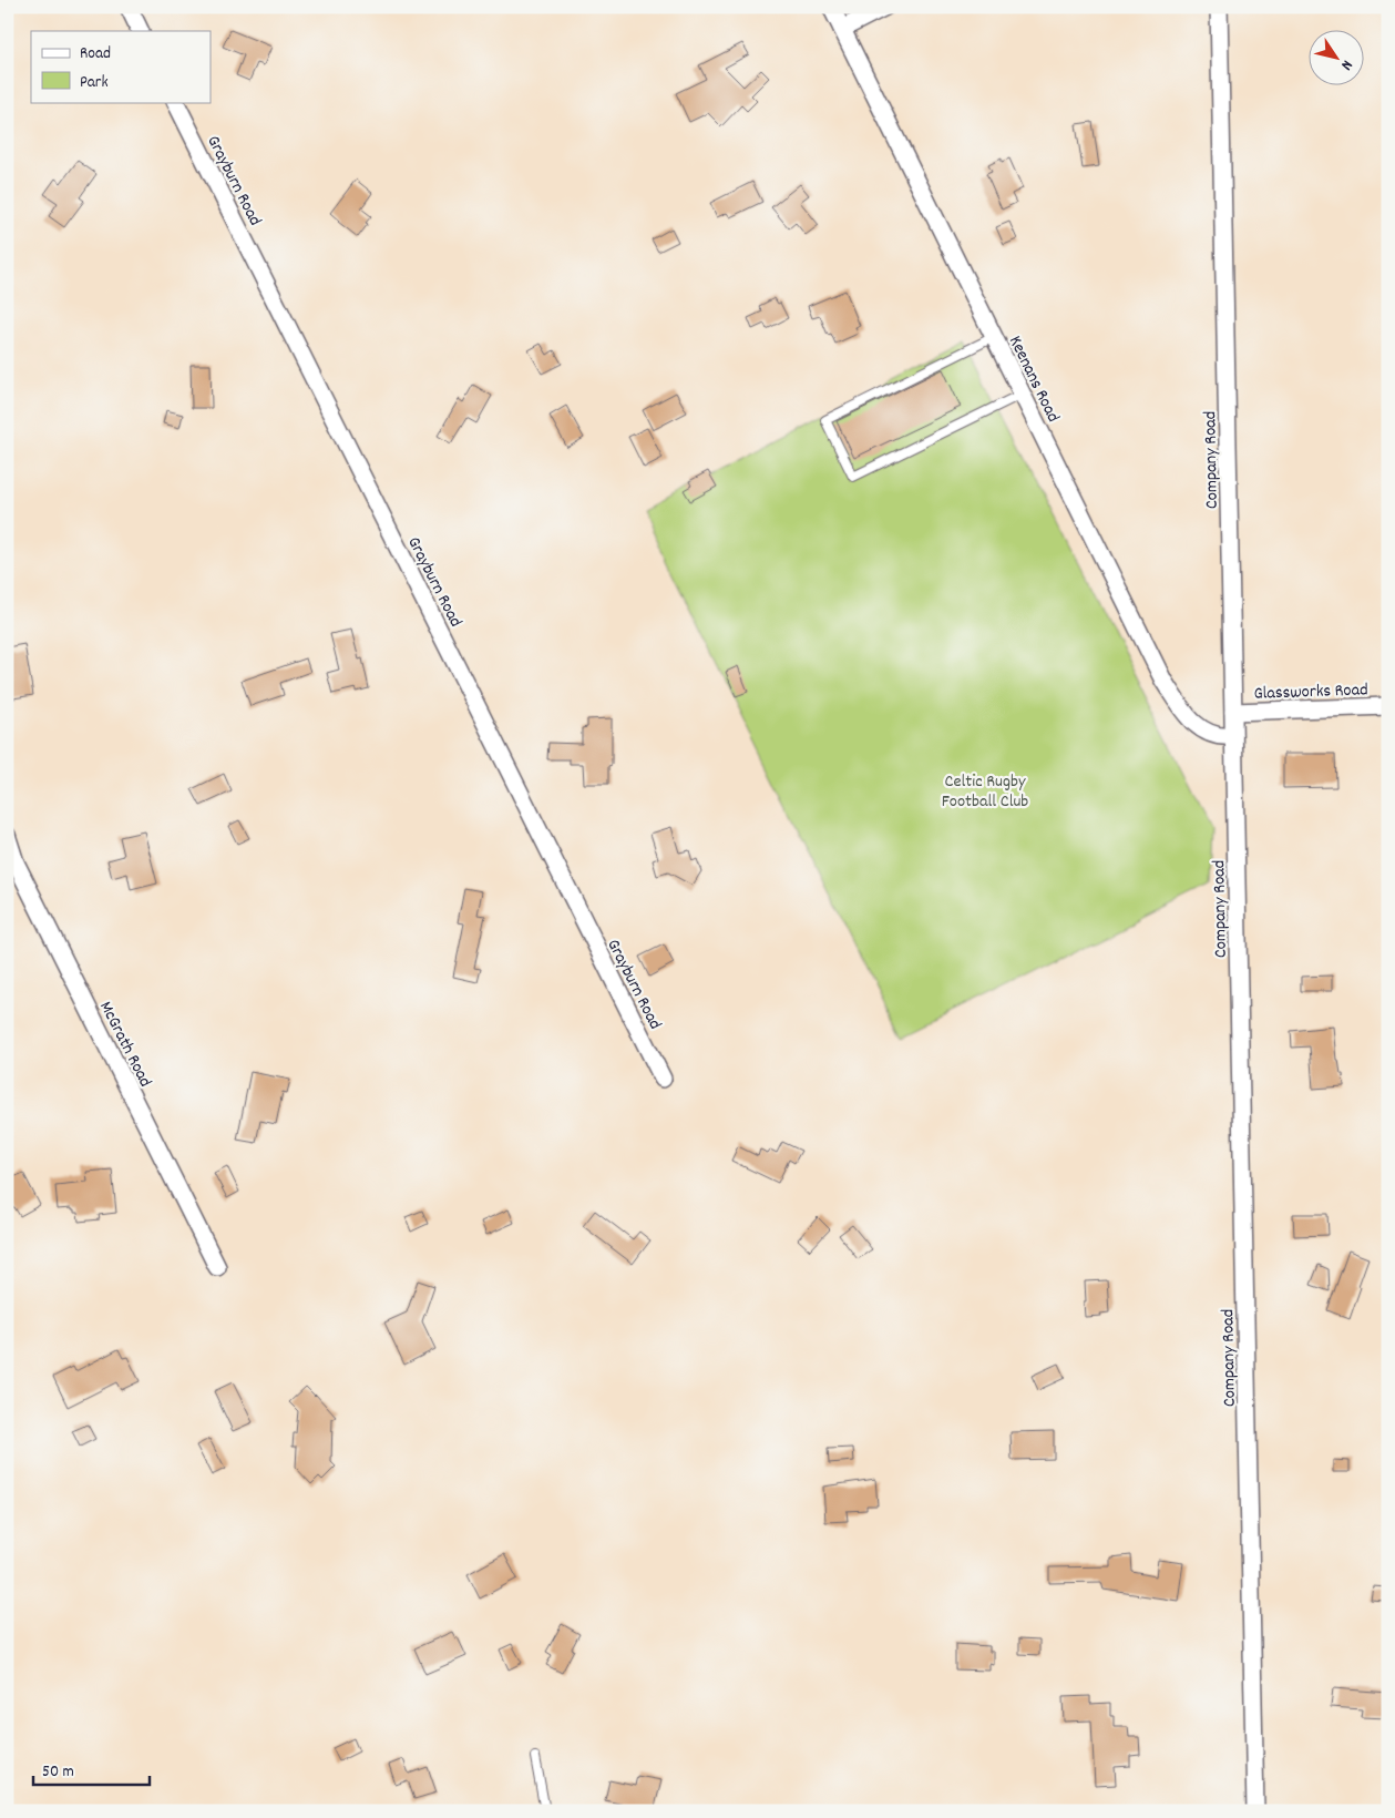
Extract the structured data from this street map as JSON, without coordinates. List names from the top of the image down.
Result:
{
  "streets": {
    "street": [
      "Grayburn Road",
      "Keenans Road",
      "Company Road",
      "Glassworks Road",
      "McGrath Road"
    ]
  },
  "crossings": [
    ["Keenans Road", "Company Road"],
    ["Company Road", "Glassworks Road"]
  ],
  "parks": ["Celtic Rugby Football Club"],
  "legend": ["Road", "Park"],
  "scale_bar": "50 m",
  "north": "bottom right"
}
